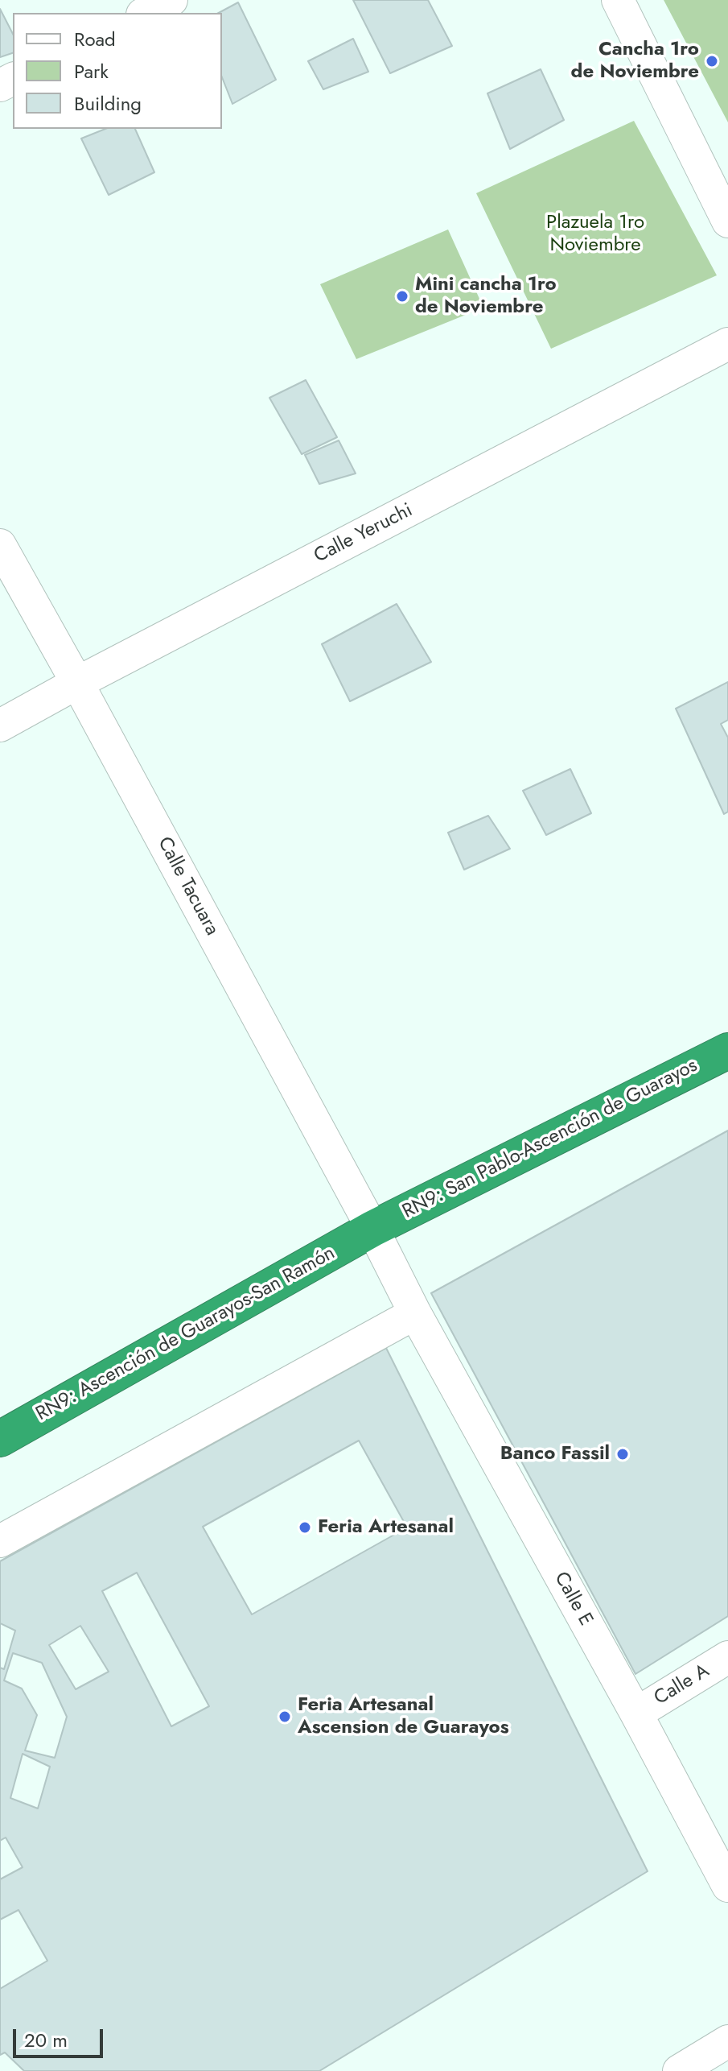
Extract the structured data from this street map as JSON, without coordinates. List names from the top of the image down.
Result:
{
  "streets": {
    "highway": ["RN9: San Pablo-Ascención de Guarayos", "RN9: Ascención de Guarayos-San Ramón"],
    "street": [
      "Calle Yeruchi",
      "Calle Tacuara",
      "Calle E",
      "Calle A"
    ]
  },
  "crossings": [
    ["Calle Yeruchi", "Calle Tacuara"],
    ["Calle Tacuara", "RN9: San Pablo-Ascención de Guarayos"],
    ["Calle Tacuara", "RN9: Ascención de Guarayos-San Ramón"],
    ["Calle Tacuara", "Calle E"],
    ["RN9: San Pablo-Ascención de Guarayos", "RN9: Ascención de Guarayos-San Ramón"],
    ["Calle E", "Calle A"]
  ],
  "parks": ["Plazuela 1ro Noviembre"],
  "places": [
    "Cancha 1ro de Noviembre",
    "Mini cancha 1ro de Noviembre",
    "Banco Fassil",
    "Feria Artesanal",
    "Feria Artesanal Ascension de Guarayos"
  ],
  "legend": ["Road", "Park", "Building"],
  "scale_bar": "20 m"
}
